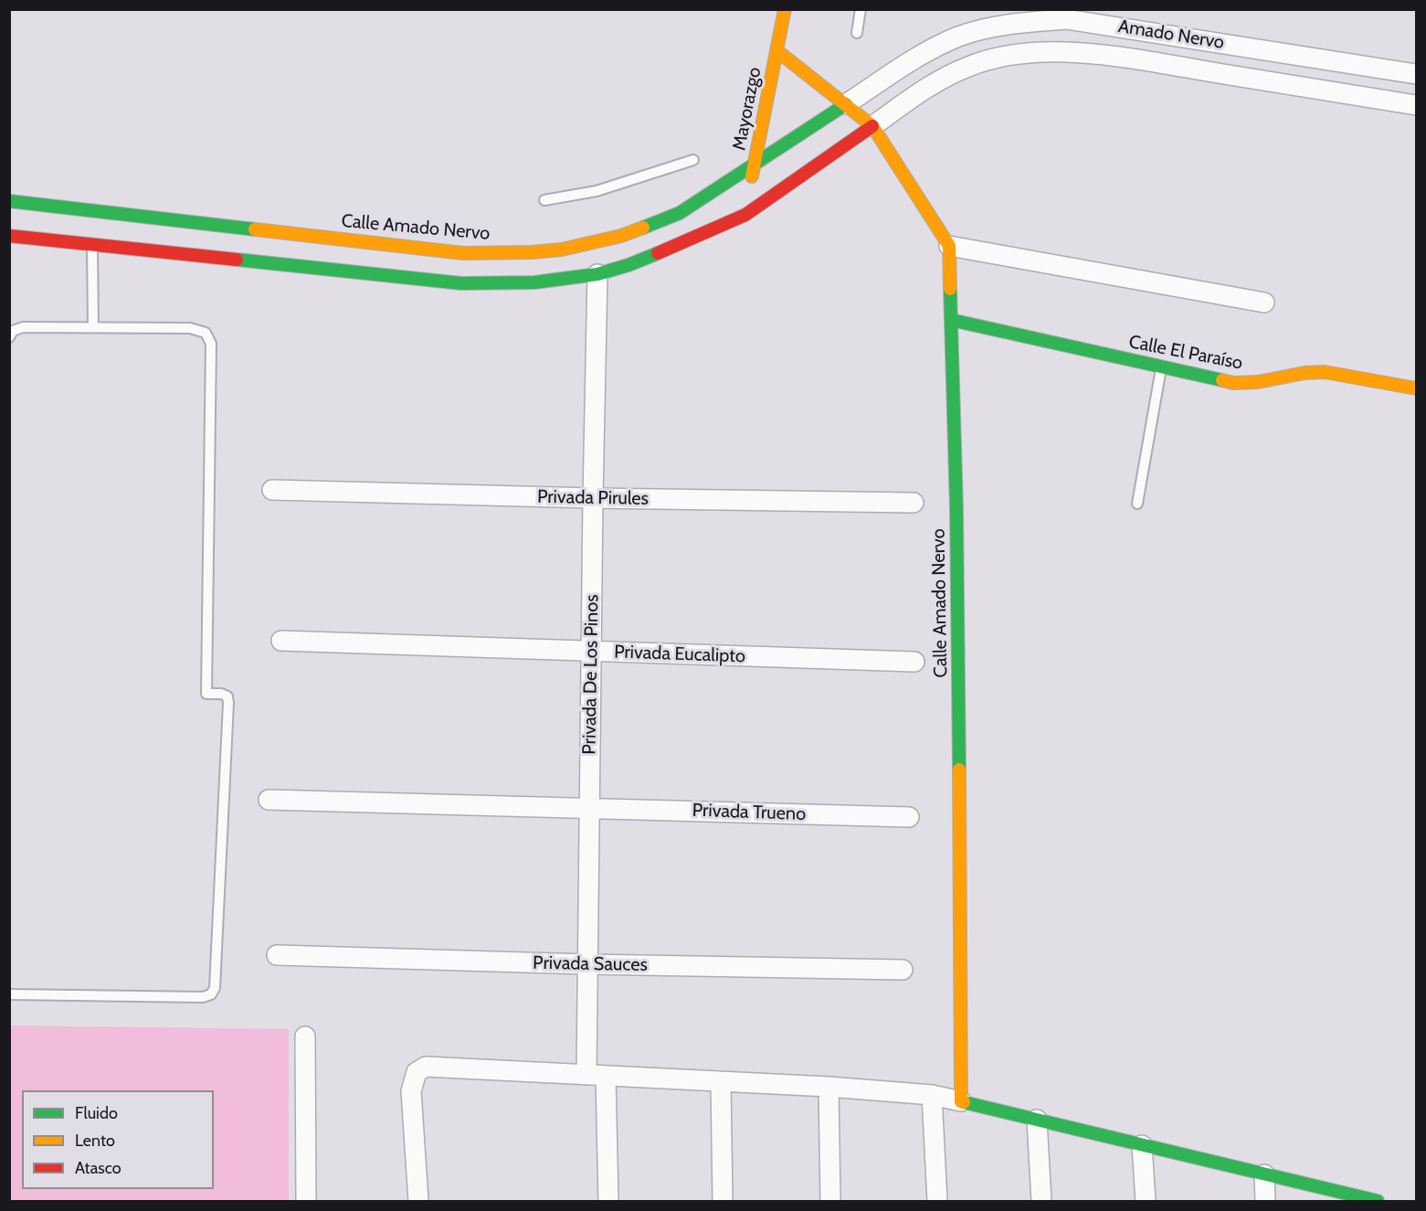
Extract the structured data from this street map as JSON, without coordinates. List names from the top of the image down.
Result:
{
  "streets": {
    "main road": ["Mayorazgo", "Calle Amado Nervo", "Calle El Paraíso"],
    "street": [
      "Amado Nervo",
      "Privada Pirules",
      "Privada Eucalipto",
      "Privada De Los Pinos",
      "Privada Trueno",
      "Privada Sauces"
    ]
  },
  "crossings": [
    ["Amado Nervo", "Calle Amado Nervo"],
    ["Mayorazgo", "Calle Amado Nervo"],
    ["Calle Amado Nervo", "Calle El Paraíso"],
    ["Privada Pirules", "Privada De Los Pinos"],
    ["Privada Eucalipto", "Privada De Los Pinos"],
    ["Privada De Los Pinos", "Privada Trueno"],
    ["Privada De Los Pinos", "Privada Sauces"]
  ],
  "legend": ["Fluido", "Lento", "Atasco"]
}
